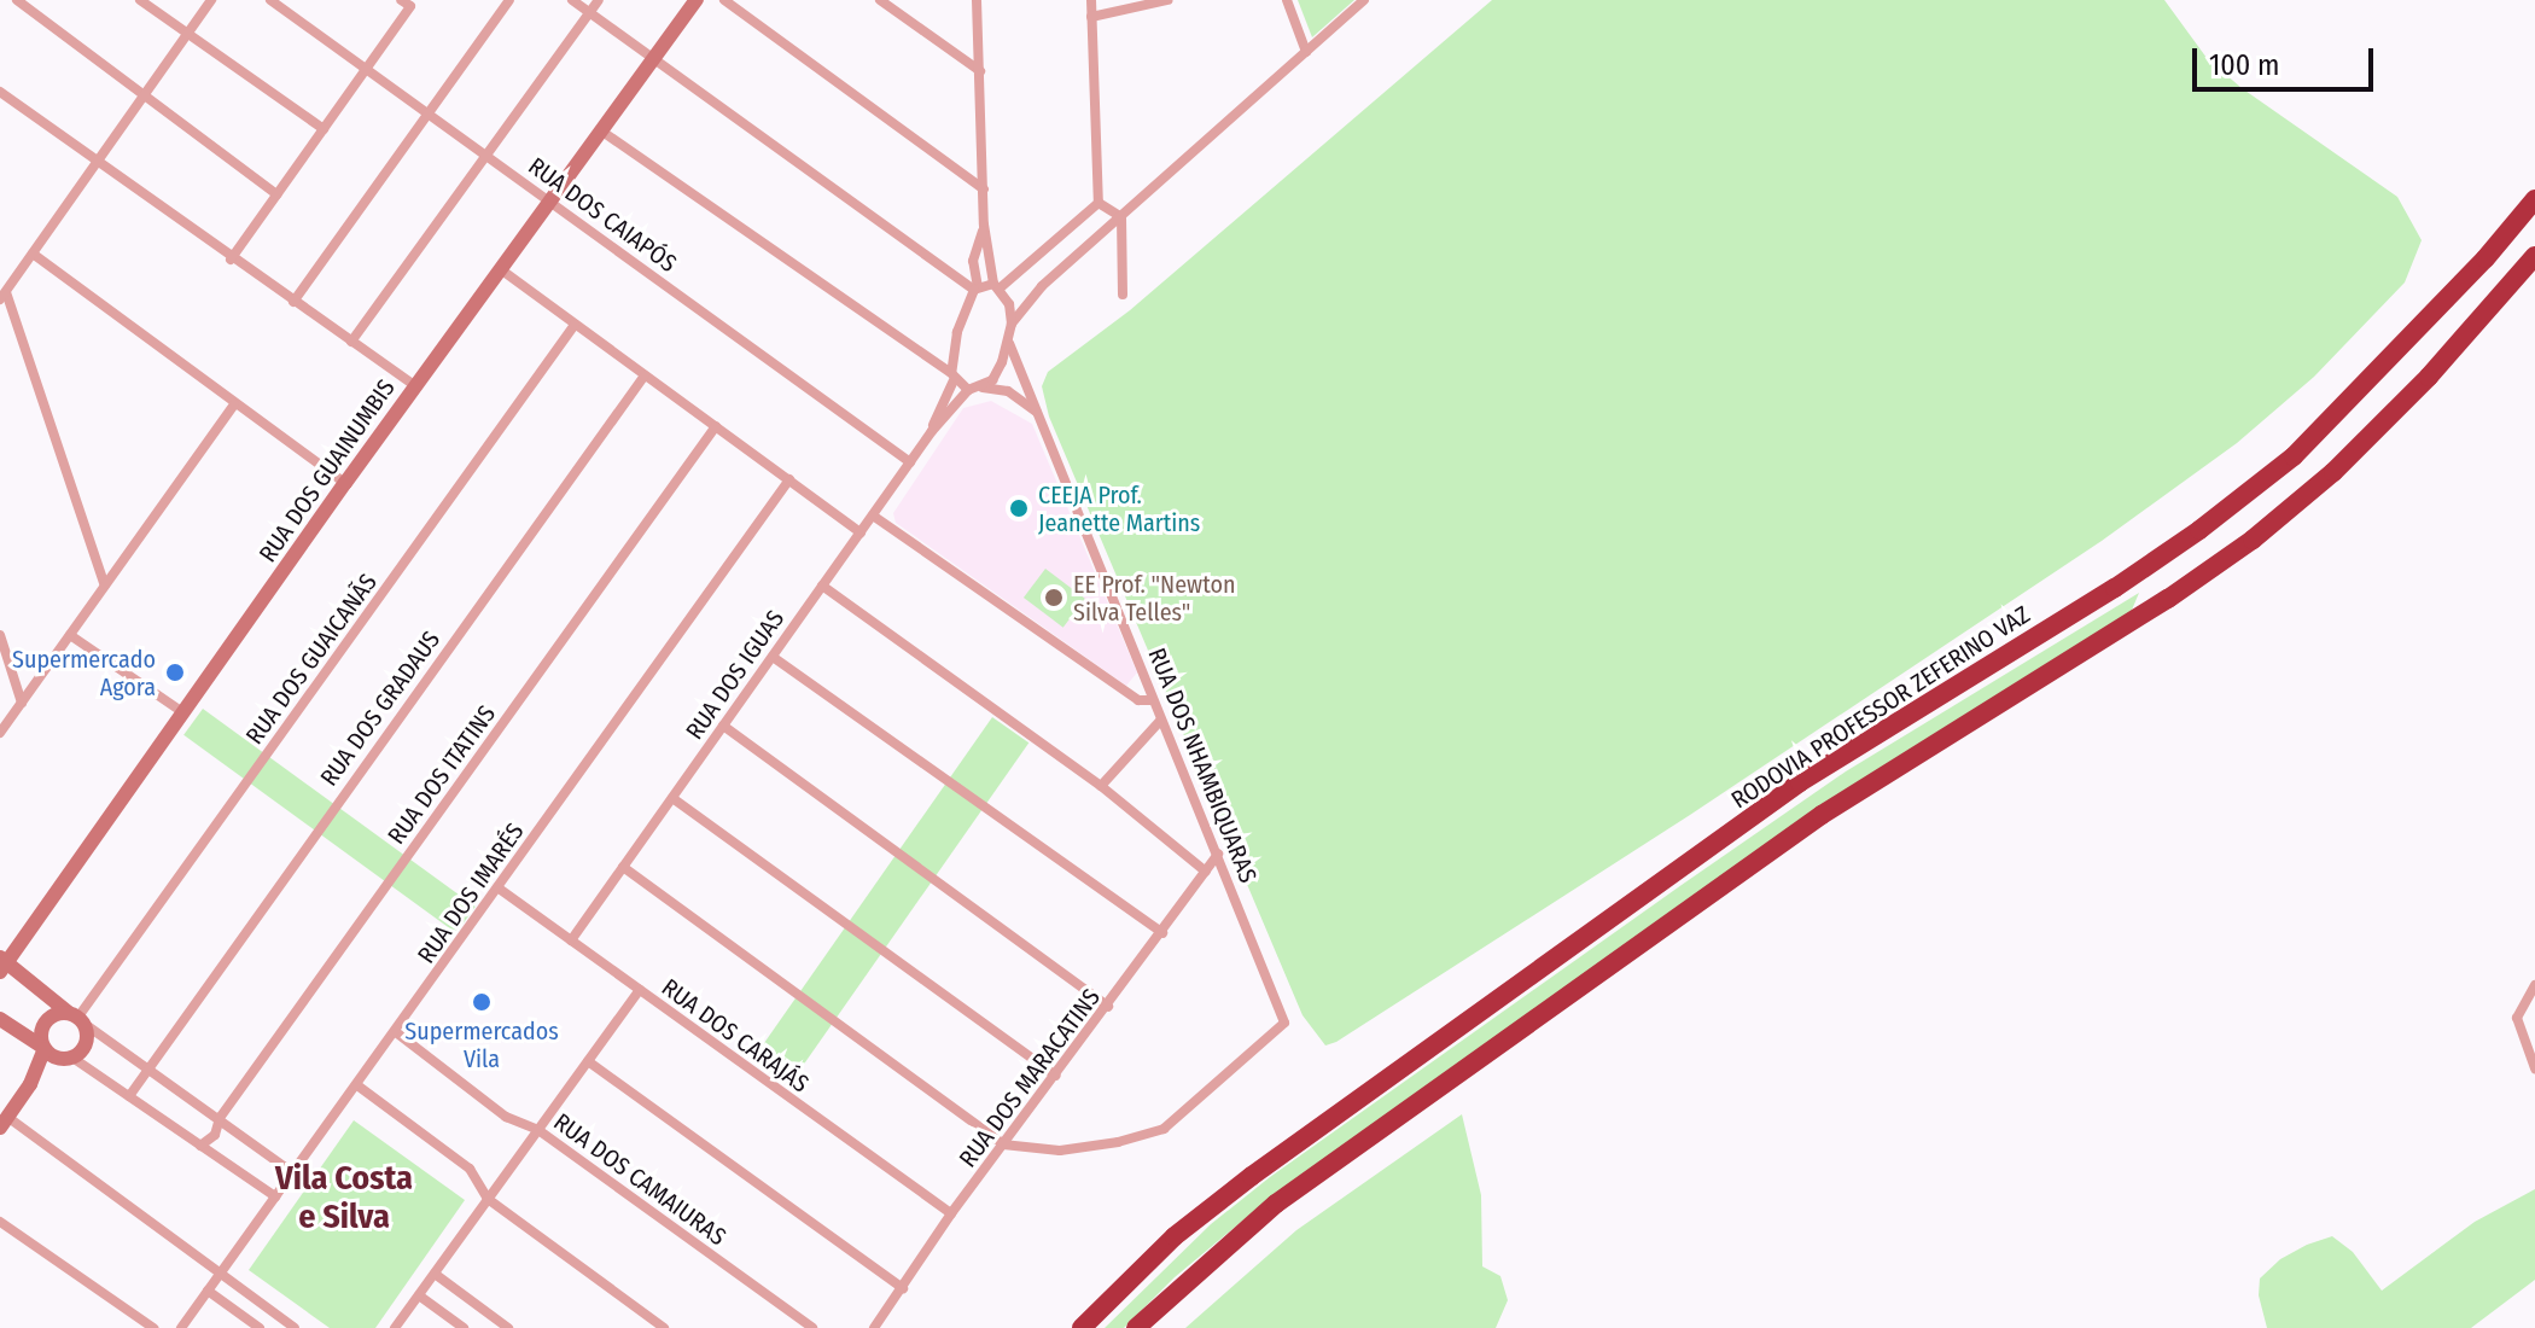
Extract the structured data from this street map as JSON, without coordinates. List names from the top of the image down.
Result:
{
  "streets": {
    "highway": ["RODOVIA PROFESSOR ZEFERINO VAZ"],
    "street": [
      "RUA DOS CAIAPÓS",
      "RUA DOS GUAINUMBIS",
      "RUA DOS GUAICANÃS",
      "RUA DOS IGUAS",
      "RUA DOS GRADAUS",
      "RUA DOS NHAMBIQUARAS",
      "RUA DOS ITATINS",
      "RUA DOS IMARÉS",
      "RUA DOS CARAJÁS",
      "RUA DOS MARACATINS",
      "RUA DOS CAMAIURAS"
    ]
  },
  "crossings": [
    ["RUA DOS CAIAPÓS", "RUA DOS GUAINUMBIS"],
    ["RUA DOS CAIAPÓS", "RUA DOS IGUAS"],
    ["RUA DOS IGUAS", "RUA DOS CARAJÁS"],
    ["RUA DOS NHAMBIQUARAS", "RUA DOS MARACATINS"],
    ["RUA DOS IMARÉS", "RUA DOS CARAJÁS"],
    ["RUA DOS IMARÉS", "RUA DOS CAMAIURAS"],
    ["RUA DOS CARAJÁS", "RUA DOS MARACATINS"]
  ],
  "districts": ["Vila Costa e Silva"],
  "places": [
    "CEEJA Prof. Jeanette Martins",
    "EE Prof. \"Newton Silva Telles\"",
    "Supermercado Agora",
    "Supermercados Vila"
  ],
  "scale_bar": "100 m"
}
